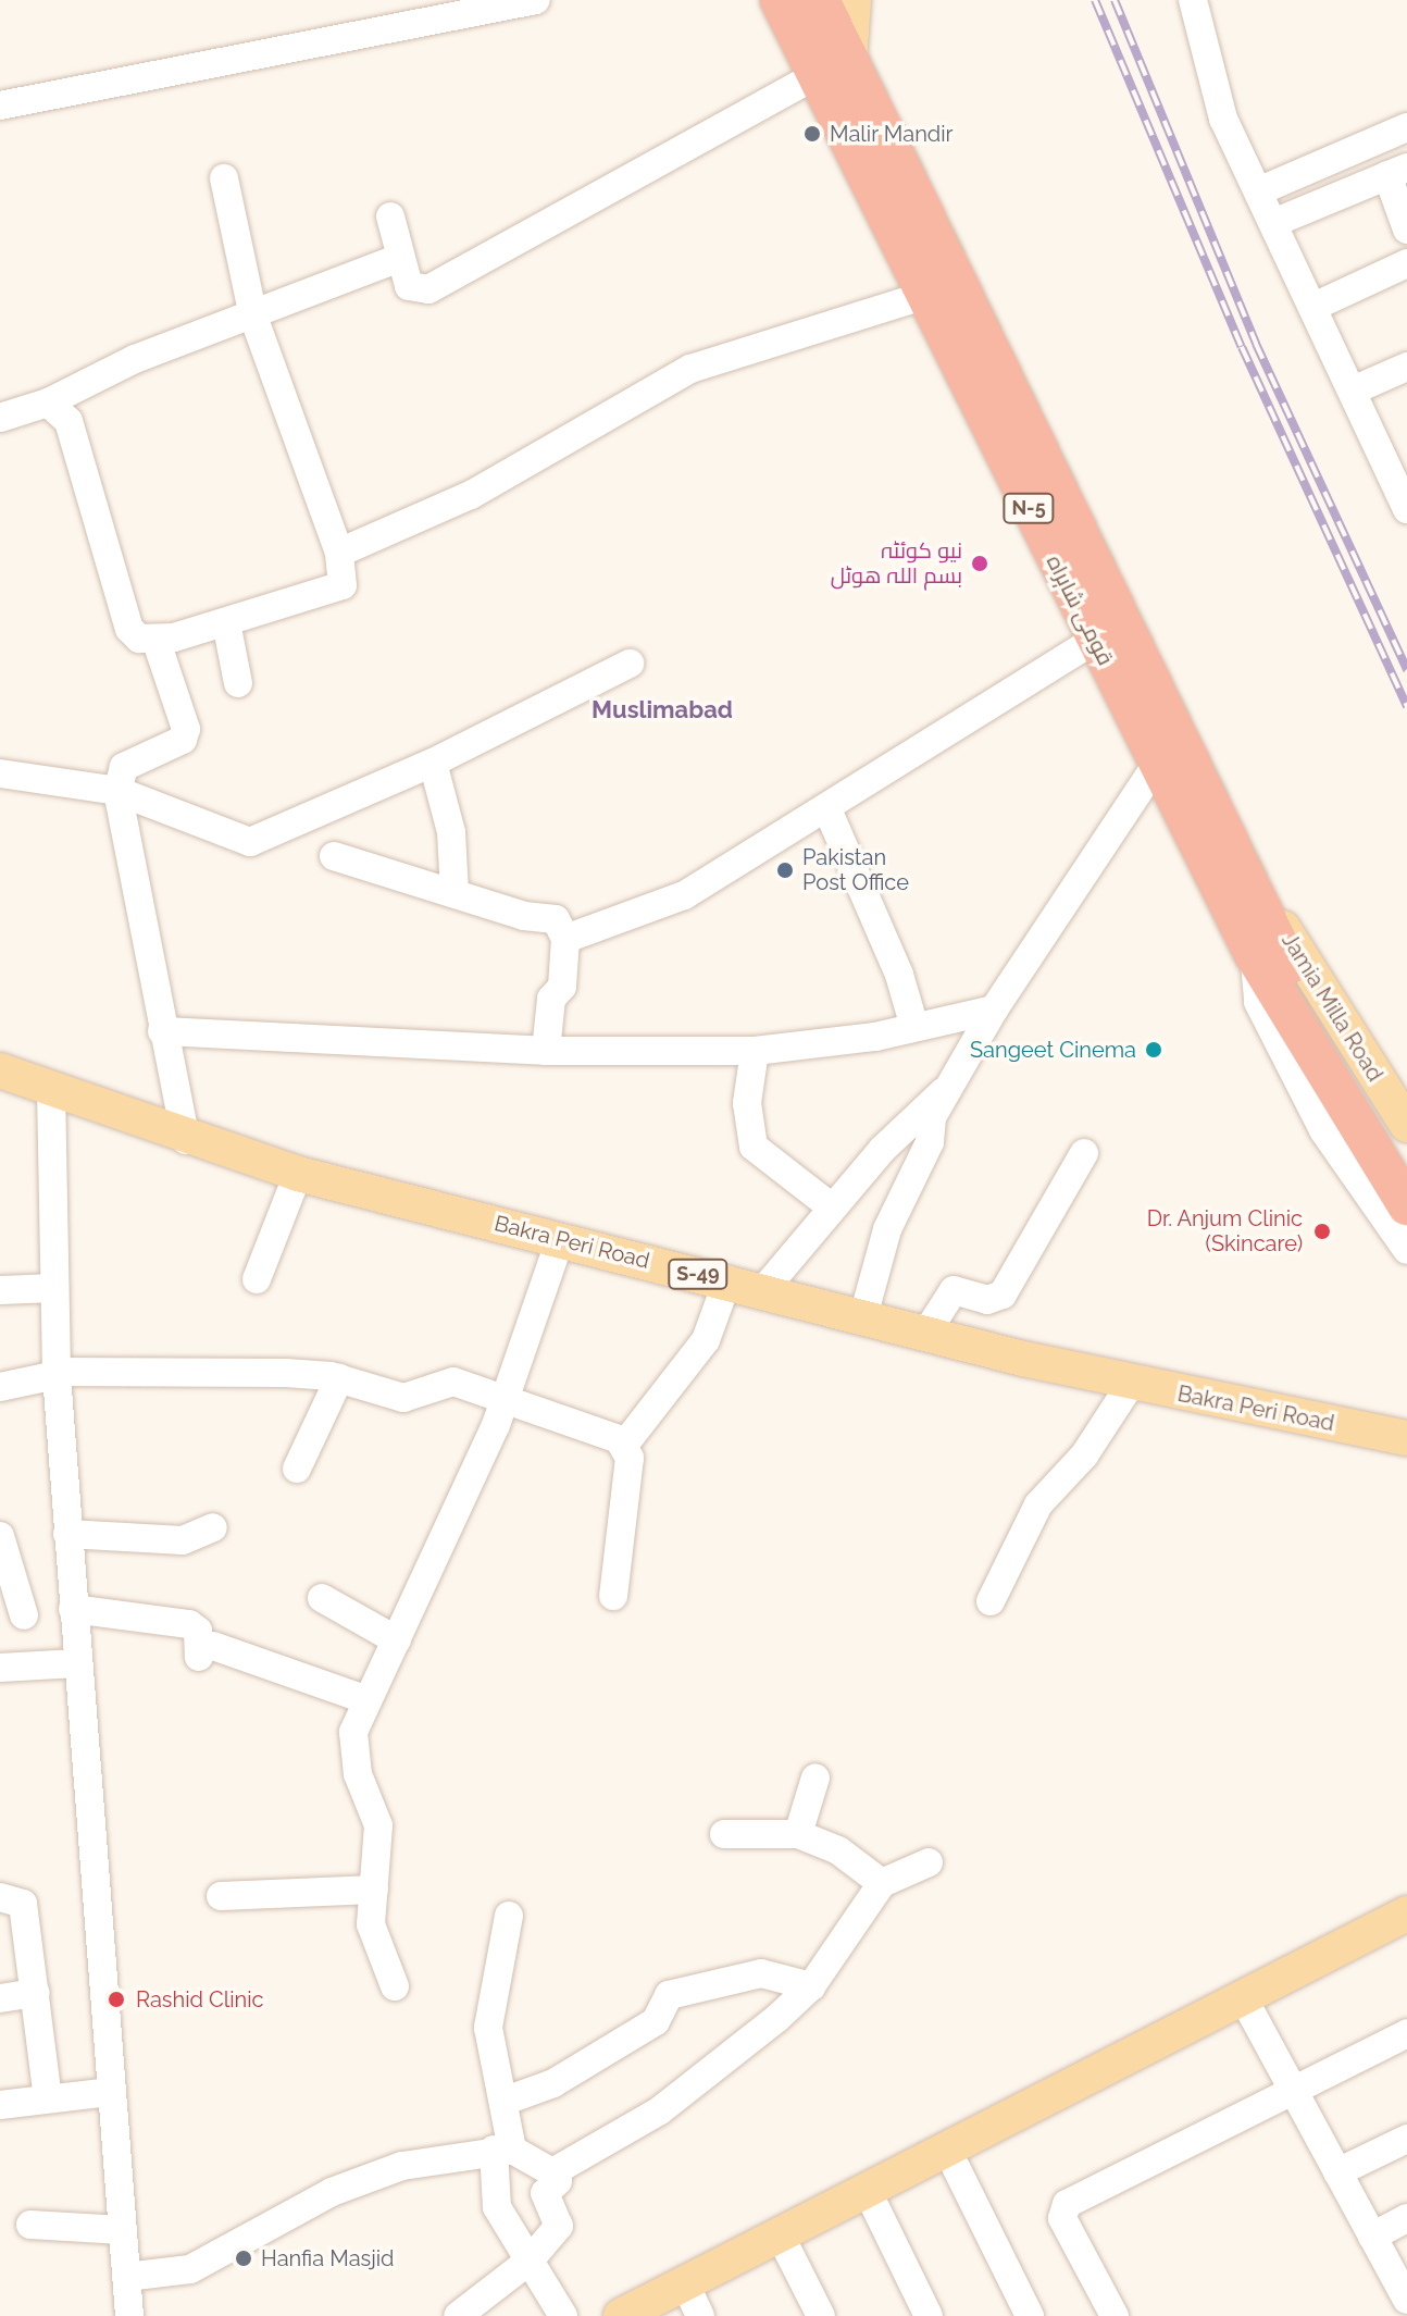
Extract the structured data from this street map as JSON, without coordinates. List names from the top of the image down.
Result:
{
  "streets": {
    "highway": ["N-5", "قومی شاہراہ"],
    "main road": ["Jamia Milla Road", "Bakra Peri Road", "S-49"]
  },
  "crossings": [
    ["قومی شاہراہ", "Jamia Milla Road"]
  ],
  "districts": ["Muslimabad"],
  "places": [
    "Malir Mandir",
    "نیو کوئٹہ بسم اللہ ھوٹل",
    "Pakistan Post Office",
    "Sangeet Cinema",
    "Dr. Anjum Clinic (Skincare)",
    "Rashid Clinic",
    "Hanfia Masjid"
  ]
}
